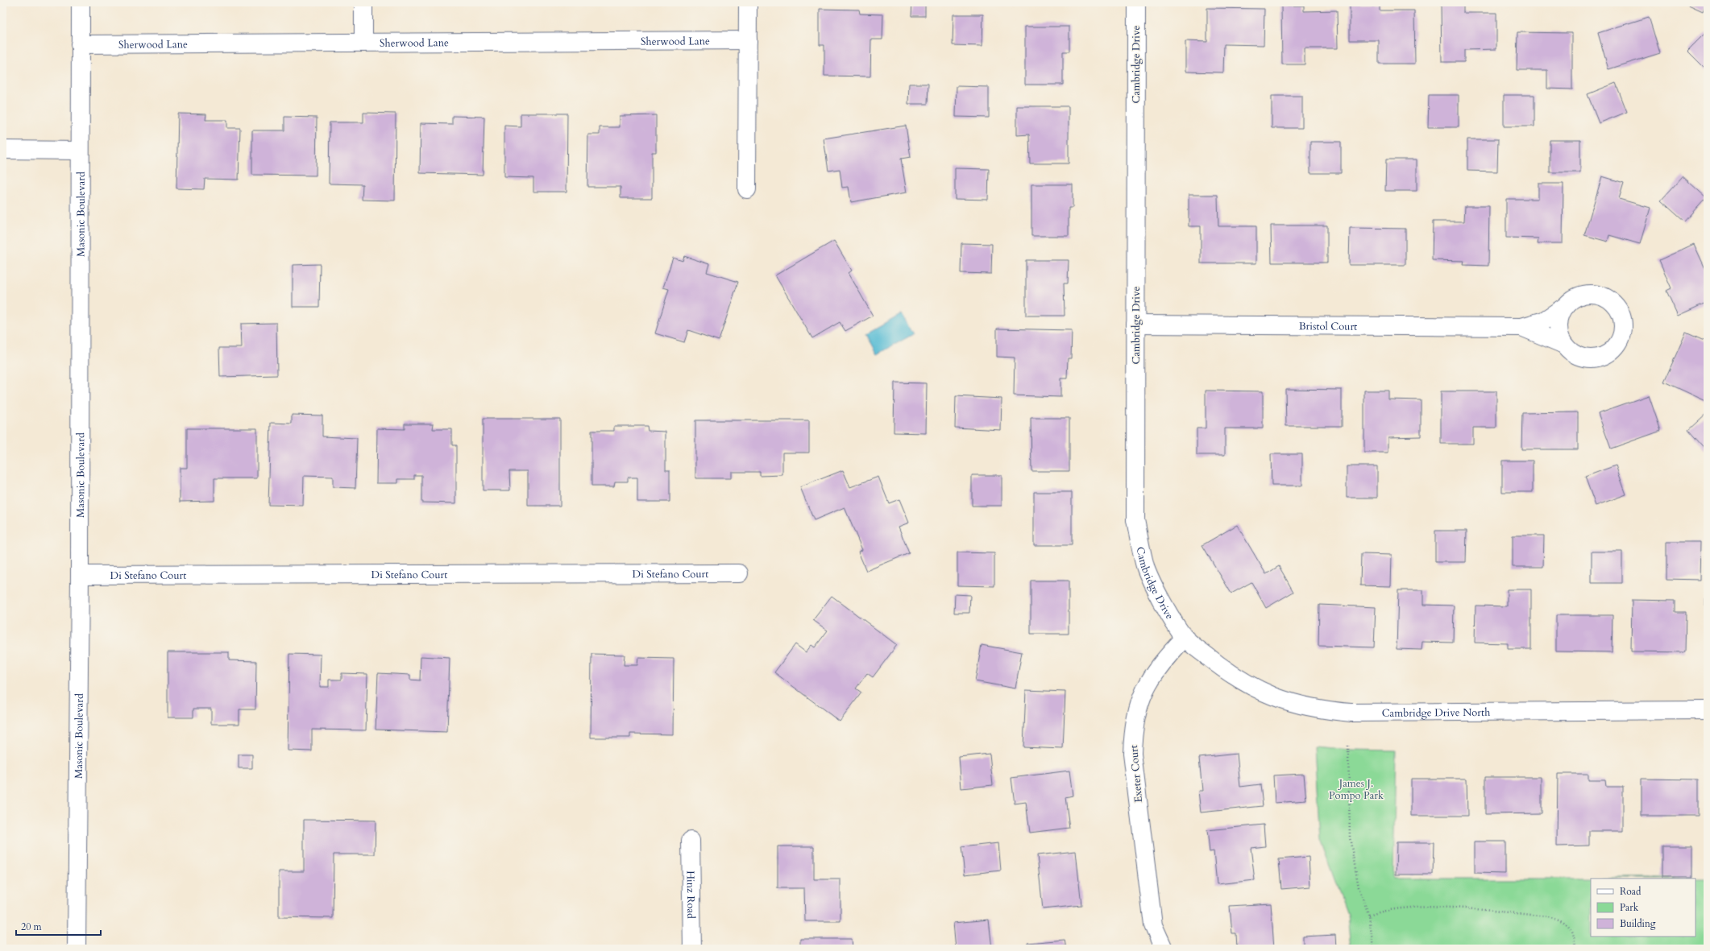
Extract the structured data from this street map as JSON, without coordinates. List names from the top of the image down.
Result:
{
  "streets": {
    "street": [
      "Sherwood Lane",
      "Cambridge Drive",
      "Masonic Boulevard",
      "Bristol Court",
      "Di Stefano Court",
      "Cambridge Drive North",
      "Exeter Court",
      "Hinz Road"
    ]
  },
  "crossings": [
    ["Sherwood Lane", "Masonic Boulevard"],
    ["Cambridge Drive", "Bristol Court"],
    ["Cambridge Drive", "Cambridge Drive North"],
    ["Cambridge Drive", "Exeter Court"],
    ["Masonic Boulevard", "Di Stefano Court"],
    ["Cambridge Drive North", "Exeter Court"]
  ],
  "parks": ["James J. Pompo Park"],
  "legend": ["Road", "Park", "Building"],
  "scale_bar": "20 m"
}
